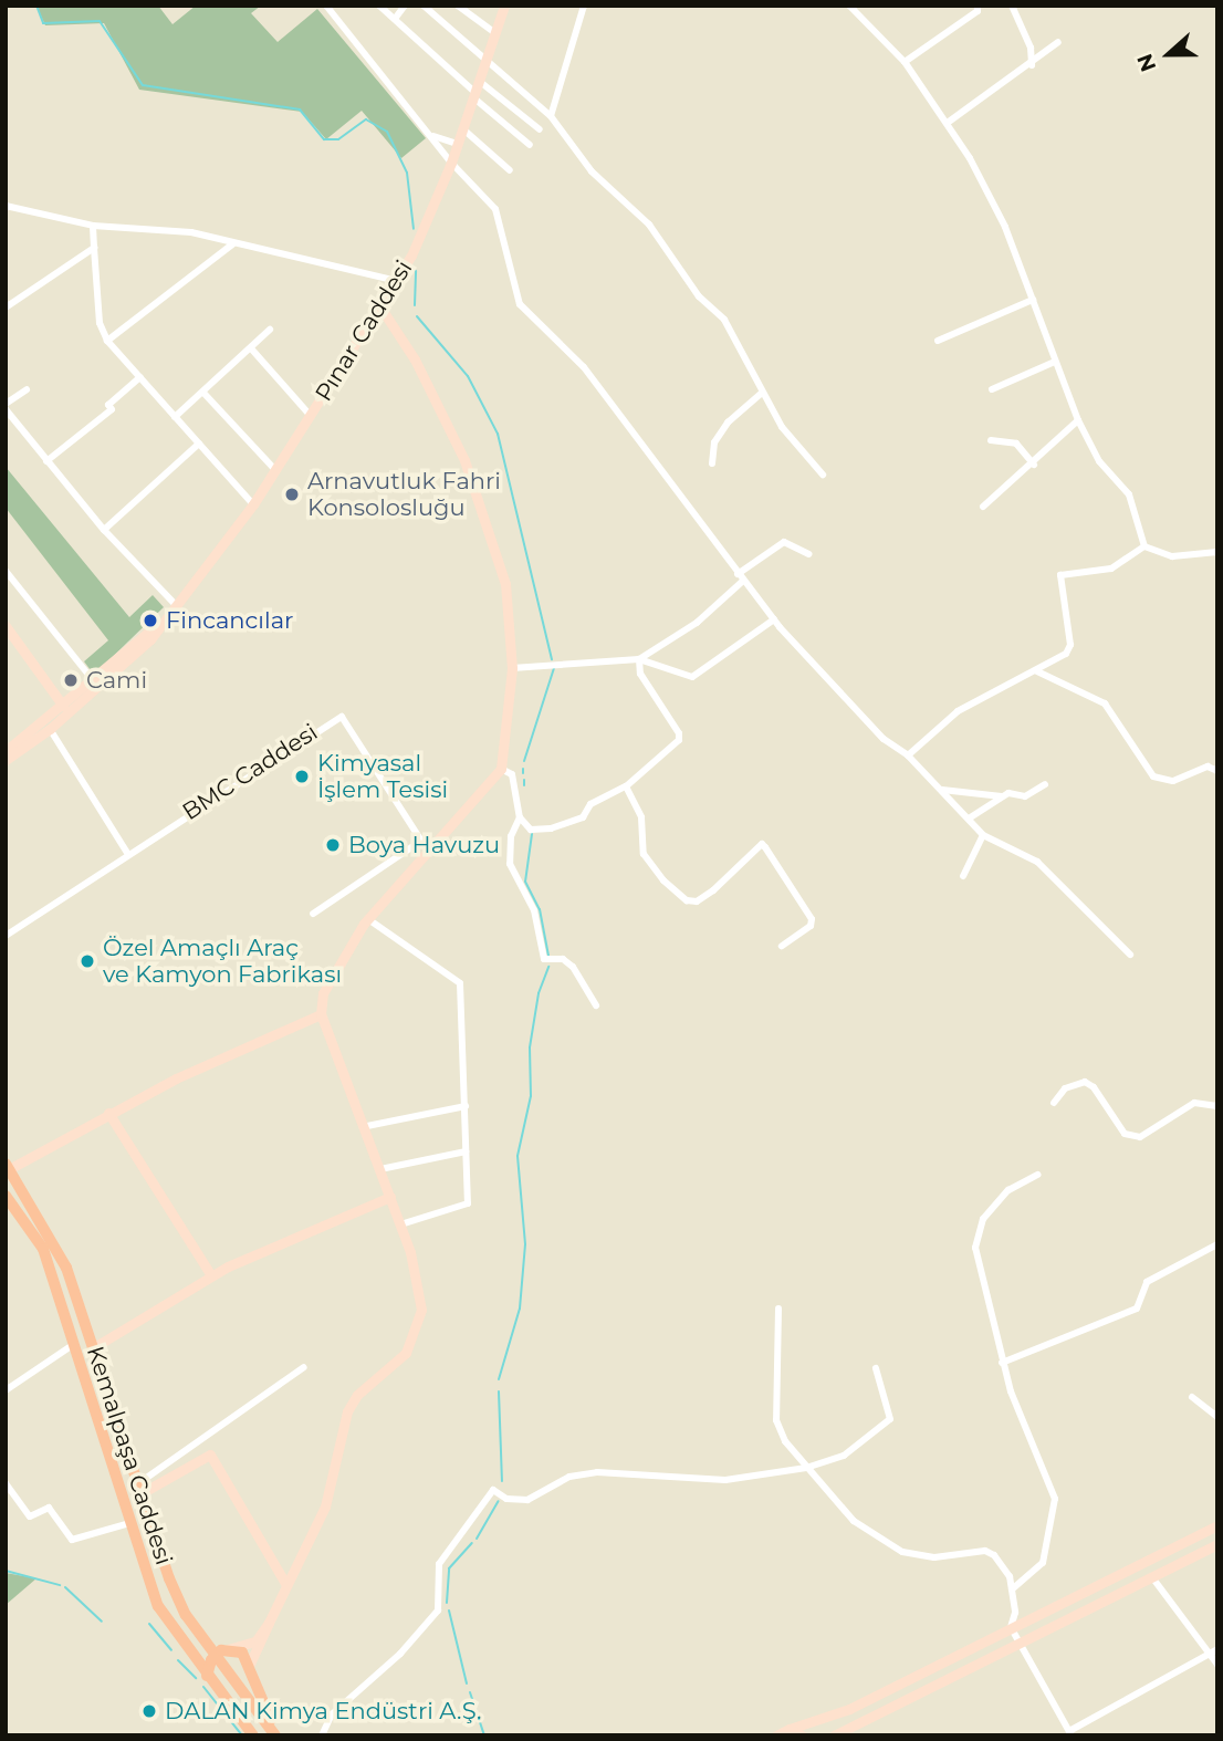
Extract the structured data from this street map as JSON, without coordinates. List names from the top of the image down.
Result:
{
  "streets": {
    "main road": ["Kemalpaşa Caddesi"],
    "street": ["Pınar Caddesi", "BMC Caddesi"]
  },
  "places": [
    "Arnavutluk Fahri Konsolosluğu",
    "Fincancılar",
    "Cami",
    "Kimyasal İşlem Tesisi",
    "Boya Havuzu",
    "Özel Amaçlı Araç ve Kamyon Fabrikası",
    "DALAN Kimya Endüstri A.Ş."
  ],
  "north": "left"
}
